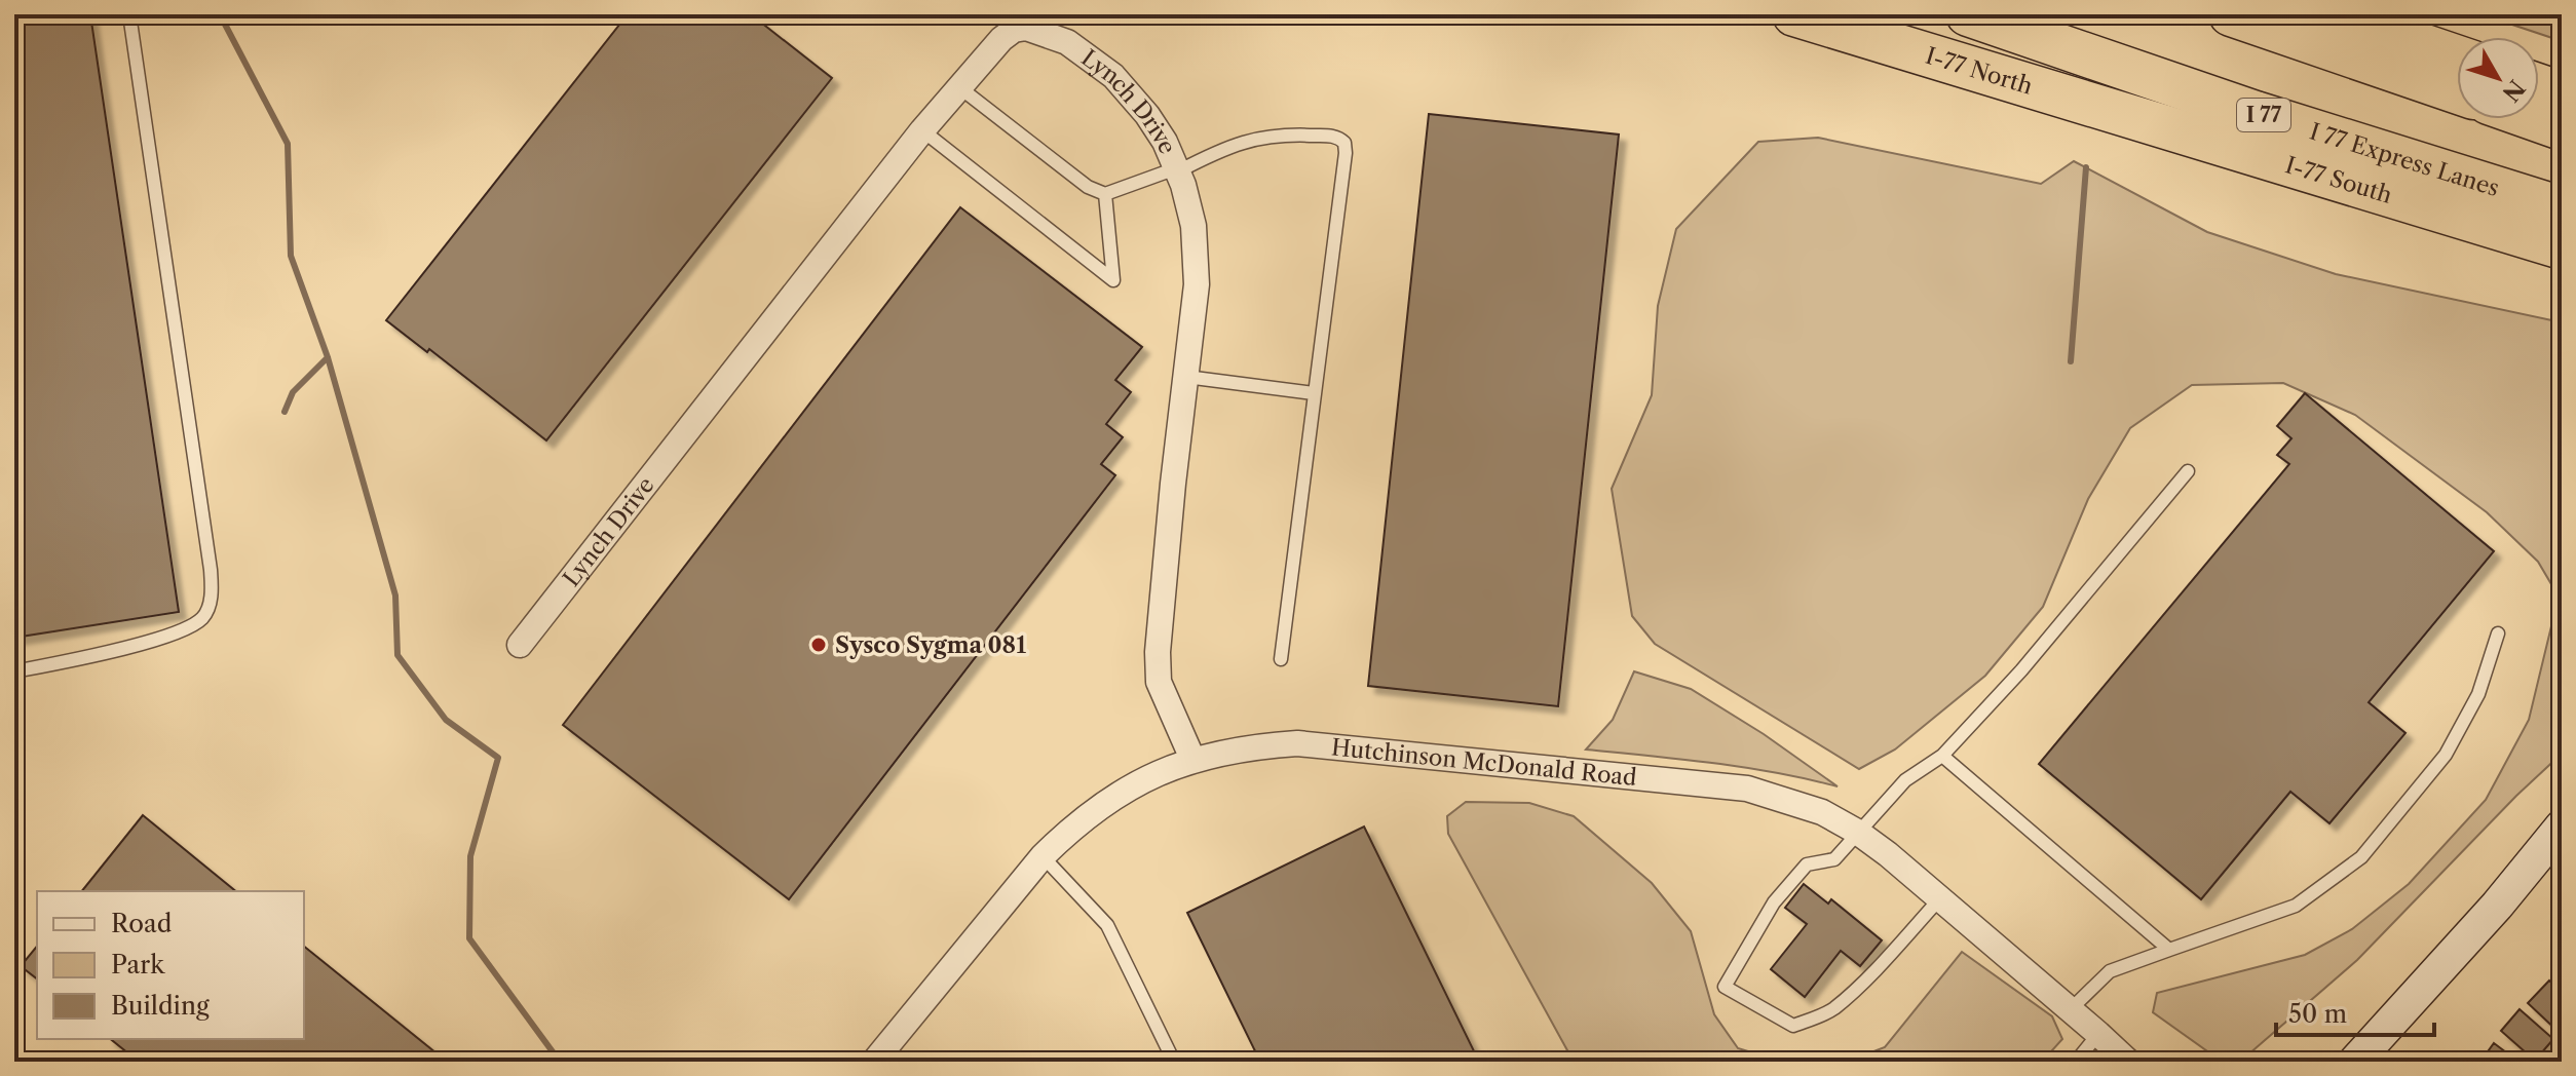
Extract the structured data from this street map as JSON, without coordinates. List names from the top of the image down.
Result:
{
  "streets": {
    "highway": [
      "I-77 North",
      "I 77",
      "I 77 Express Lanes",
      "I-77 South"
    ],
    "street": ["Lynch Drive", "Hutchinson McDonald Road"]
  },
  "crossings": [
    ["I-77 North", "I-77 South"],
    ["Lynch Drive", "Hutchinson McDonald Road"]
  ],
  "places": ["Sysco Sygma 081"],
  "legend": ["Road", "Park", "Building"],
  "scale_bar": "50 m",
  "north": "bottom right"
}
